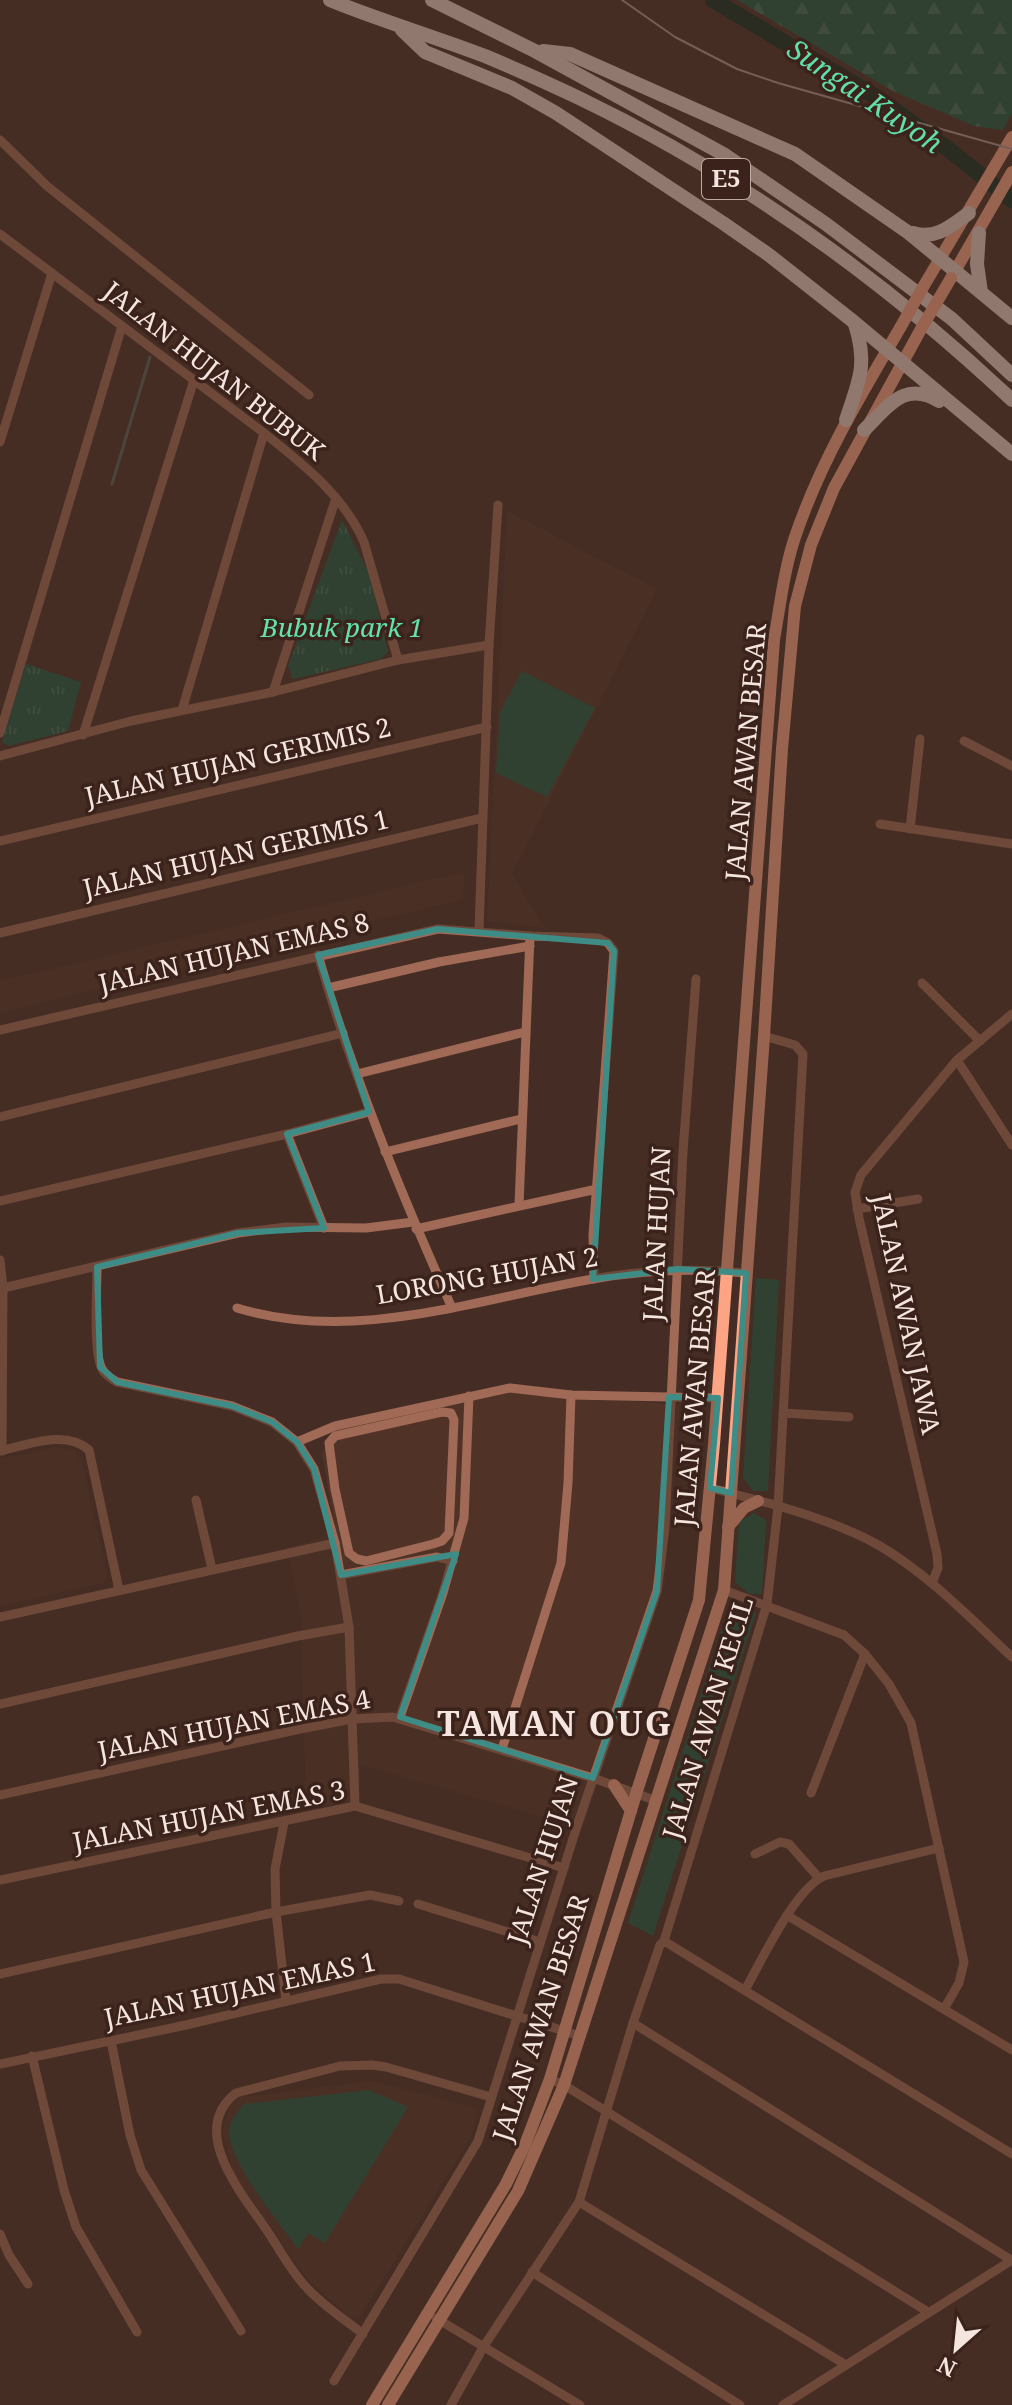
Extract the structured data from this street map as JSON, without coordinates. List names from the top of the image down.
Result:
{
  "streets": {
    "highway": ["E5"],
    "main road": ["JALAN AWAN BESAR"],
    "street": [
      "JALAN HUJAN BUBUK",
      "JALAN HUJAN GERIMIS 2",
      "JALAN HUJAN GERIMIS 1",
      "JALAN HUJAN EMAS 8",
      "JALAN HUJAN",
      "LORONG HUJAN 2",
      "JALAN AWAN JAWA",
      "JALAN AWAN KECIL",
      "JALAN HUJAN EMAS 4",
      "JALAN HUJAN EMAS 3",
      "JALAN HUJAN EMAS 1"
    ]
  },
  "crossings": [
    ["JALAN AWAN BESAR", "LORONG HUJAN 2"],
    ["JALAN AWAN BESAR", "JALAN AWAN KECIL"],
    ["JALAN AWAN BESAR", "JALAN HUJAN EMAS 4"],
    ["JALAN AWAN BESAR", "JALAN HUJAN EMAS 1"],
    ["JALAN HUJAN", "LORONG HUJAN 2"],
    ["JALAN HUJAN", "JALAN HUJAN EMAS 4"],
    ["JALAN HUJAN", "JALAN HUJAN EMAS 3"],
    ["JALAN HUJAN", "JALAN HUJAN EMAS 1"]
  ],
  "districts": ["TAMAN OUG"],
  "water": ["Sungai Kuyoh"],
  "parks": ["Bubuk park 1"],
  "north": "bottom left"
}
